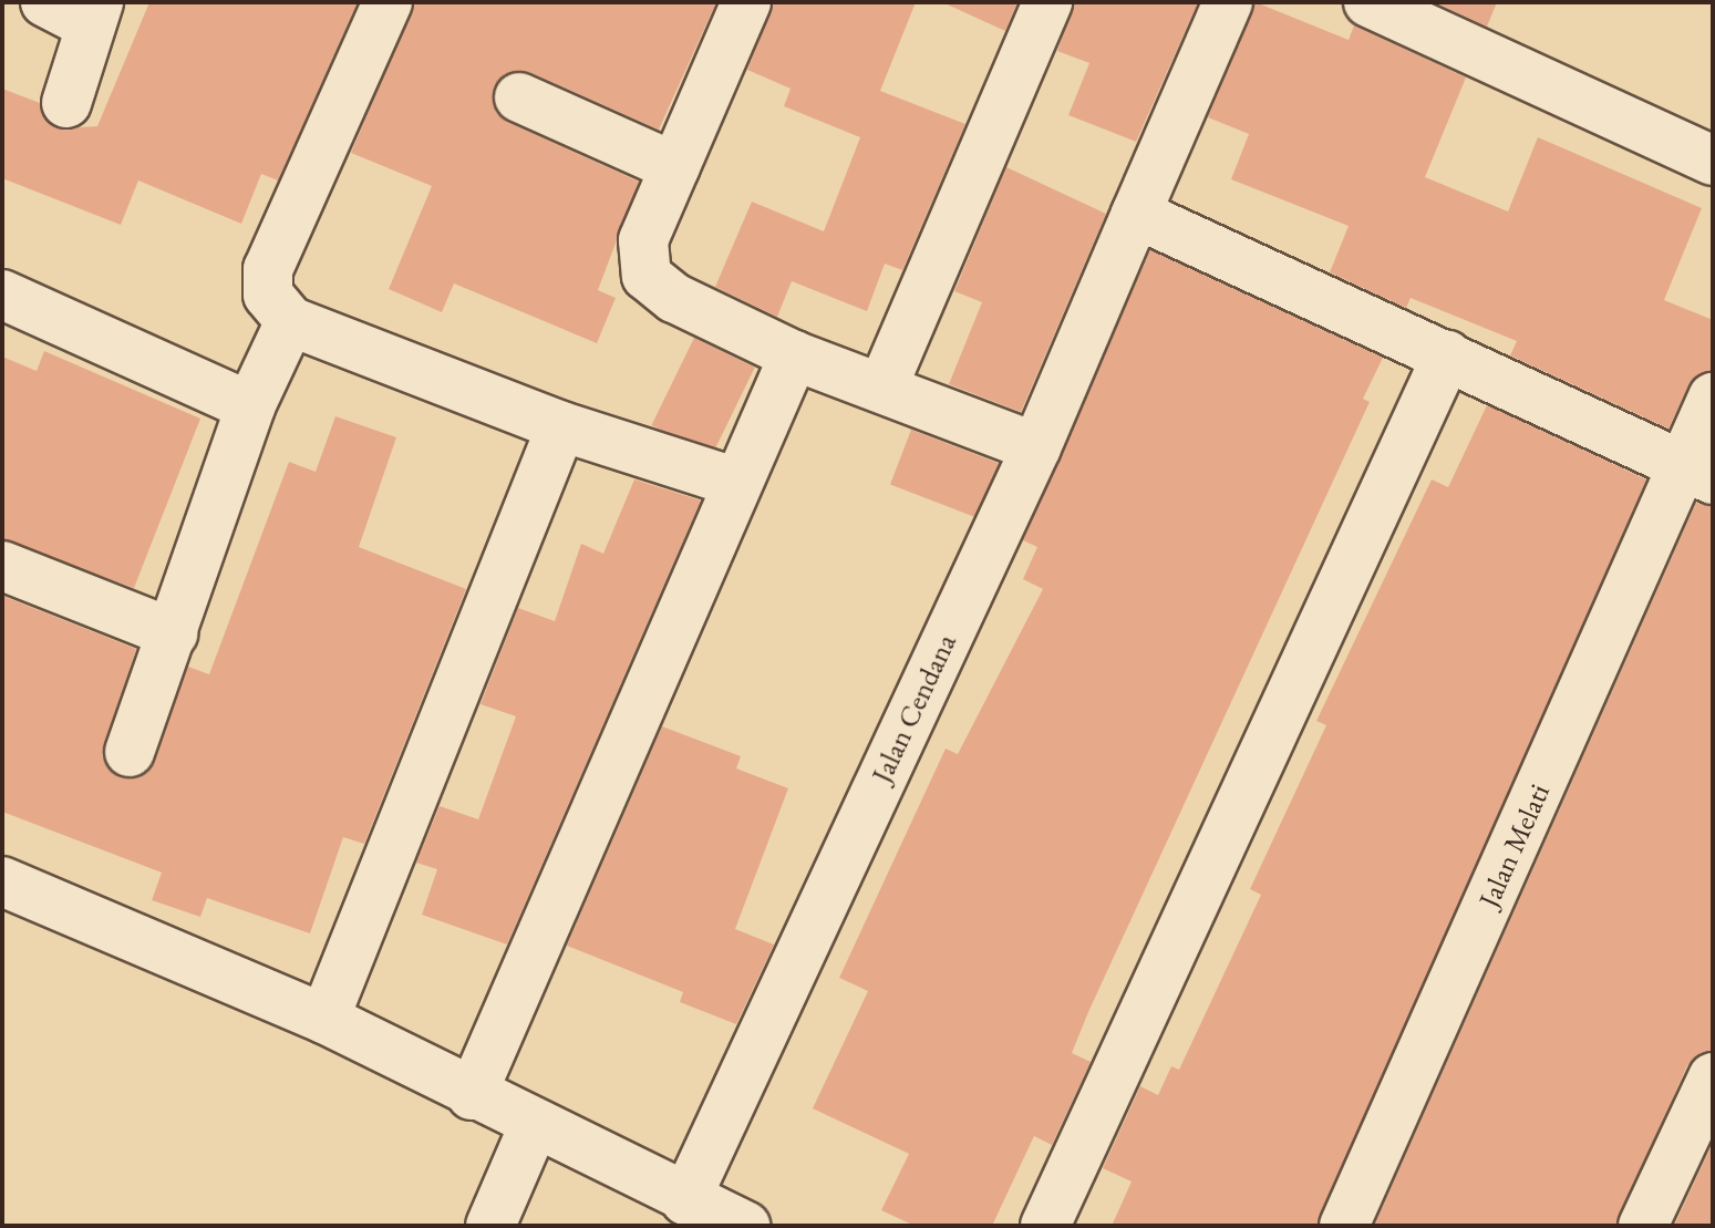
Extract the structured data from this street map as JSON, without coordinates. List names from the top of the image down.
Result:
{
  "streets": {
    "street": ["Jalan Cendana", "Jalan Melati"]
  }
}
